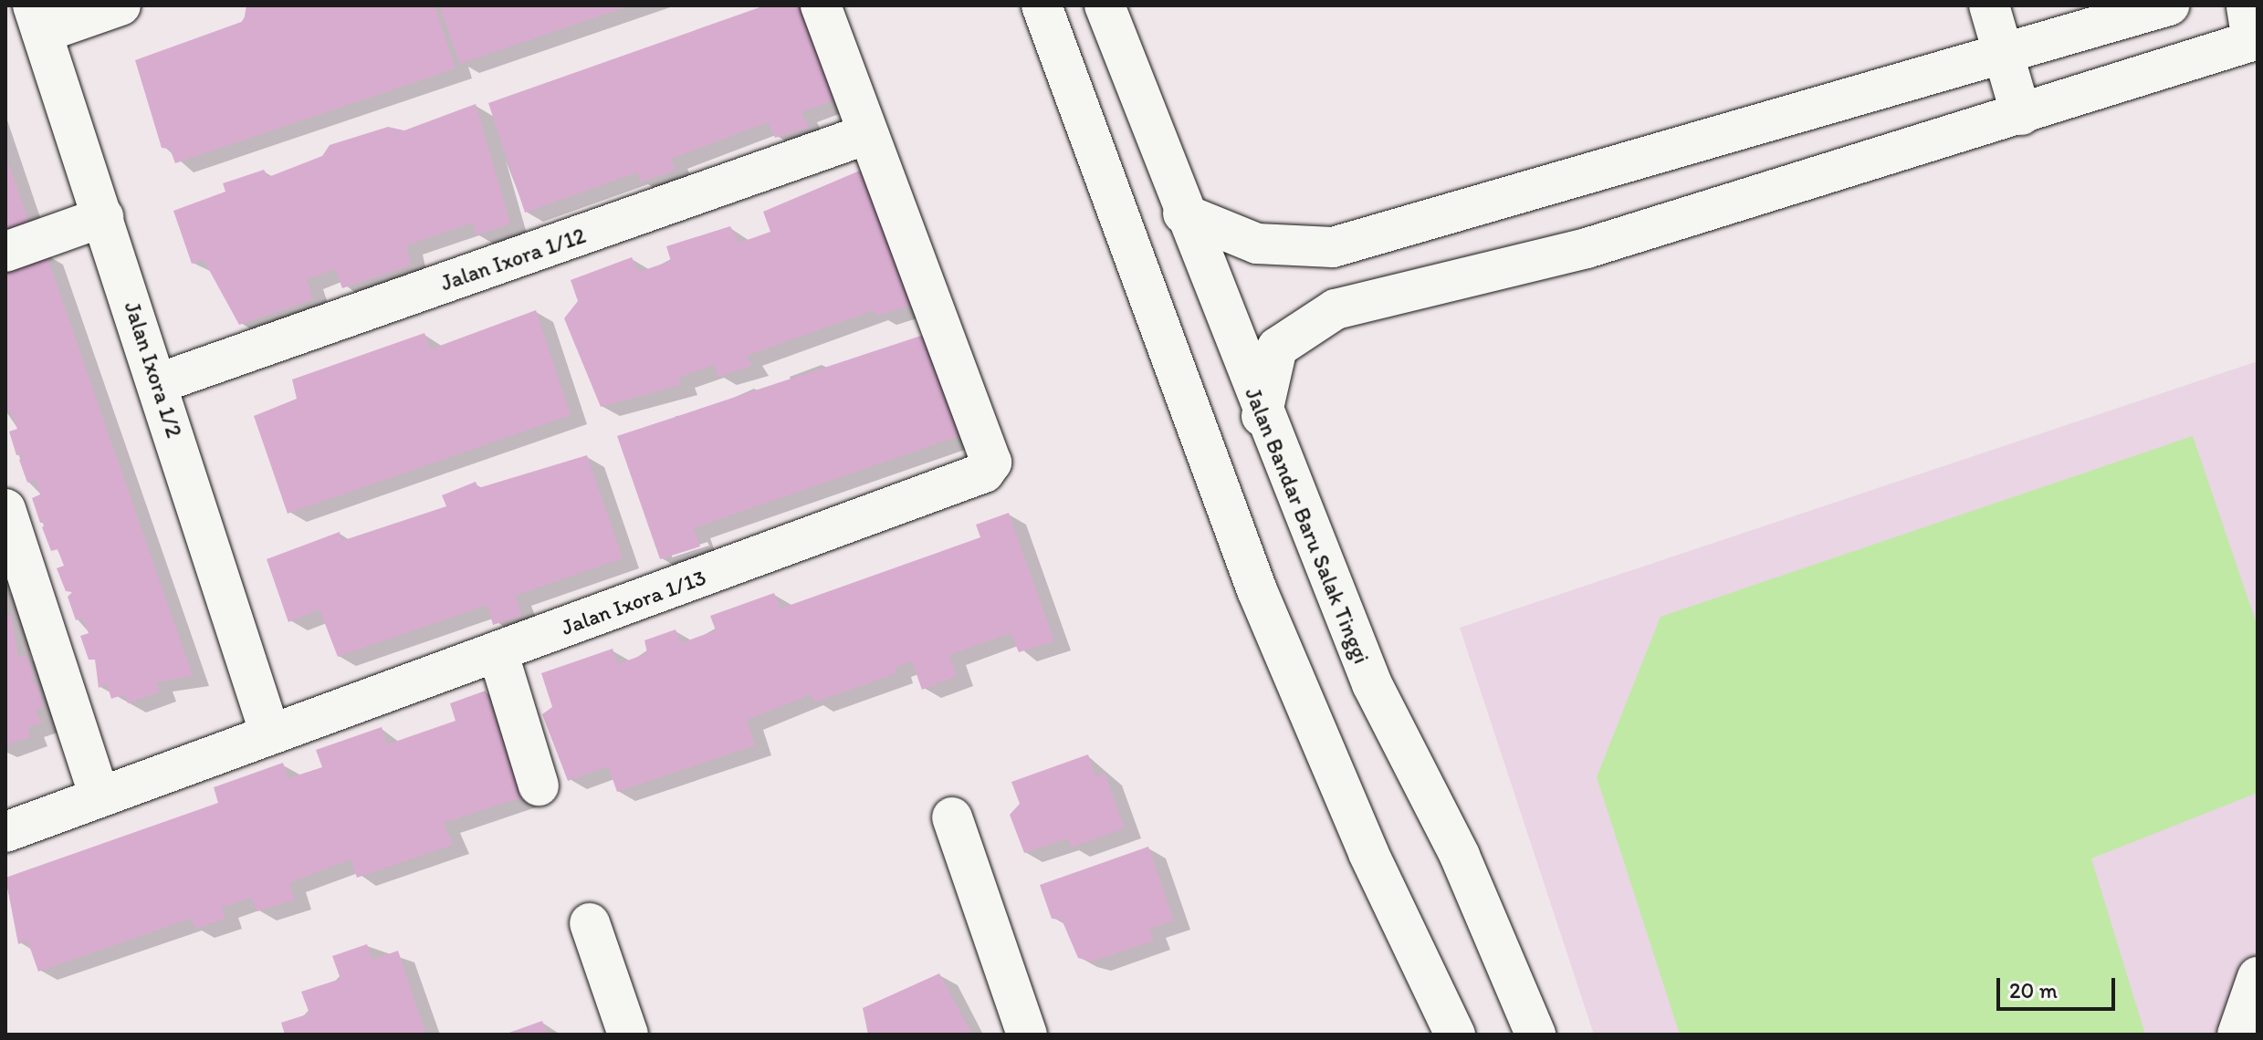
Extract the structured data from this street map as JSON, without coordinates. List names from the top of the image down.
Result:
{
  "streets": {
    "street": [
      "Jalan Ixora 1/12",
      "Jalan Ixora 1/2",
      "Jalan Bandar Baru Salak Tinggi",
      "Jalan Ixora 1/13"
    ]
  },
  "crossings": [
    ["Jalan Ixora 1/12", "Jalan Ixora 1/2"],
    ["Jalan Ixora 1/12", "Jalan Ixora 1/13"],
    ["Jalan Ixora 1/2", "Jalan Ixora 1/13"]
  ],
  "scale_bar": "20 m"
}
